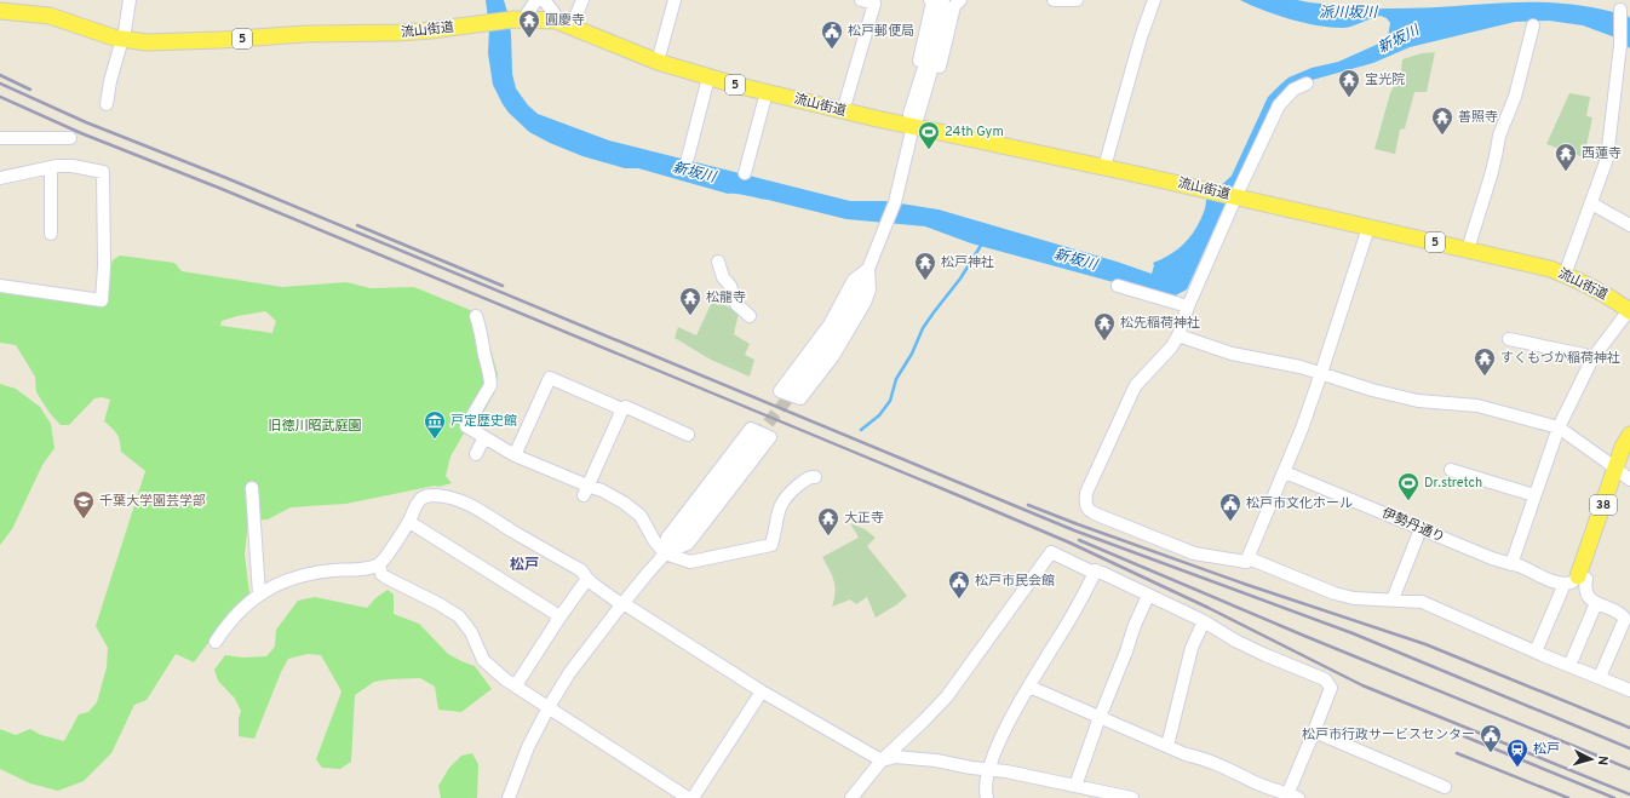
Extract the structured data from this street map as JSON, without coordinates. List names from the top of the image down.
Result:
{
  "streets": {
    "main road": ["流山街道", "5", "38"],
    "street": ["伊勢丹通り"]
  },
  "crossings": [
    ["38", "伊勢丹通り"]
  ],
  "districts": ["松戸"],
  "water": ["派川坂川", "新坂川"],
  "parks": ["旧徳川昭武庭園"],
  "places": {
    "temple": [
      "圓慶寺",
      "宝光院",
      "善照寺",
      "西蓮寺",
      "松戸神社",
      "松龍寺",
      "松先稲荷神社",
      "すくもづか稲荷神社",
      "大正寺"
    ],
    "public building": [
      "松戸郵便局",
      "松戸市文化ホール",
      "松戸市民会館",
      "松戸市行政サービスセンター"
    ],
    "sports": ["24th Gym", "Dr.stretch"],
    "museum": ["戸定歴史館"],
    "school or university": ["千葉大学園芸学部"],
    "station": ["松戸"]
  },
  "north": "right"
}
